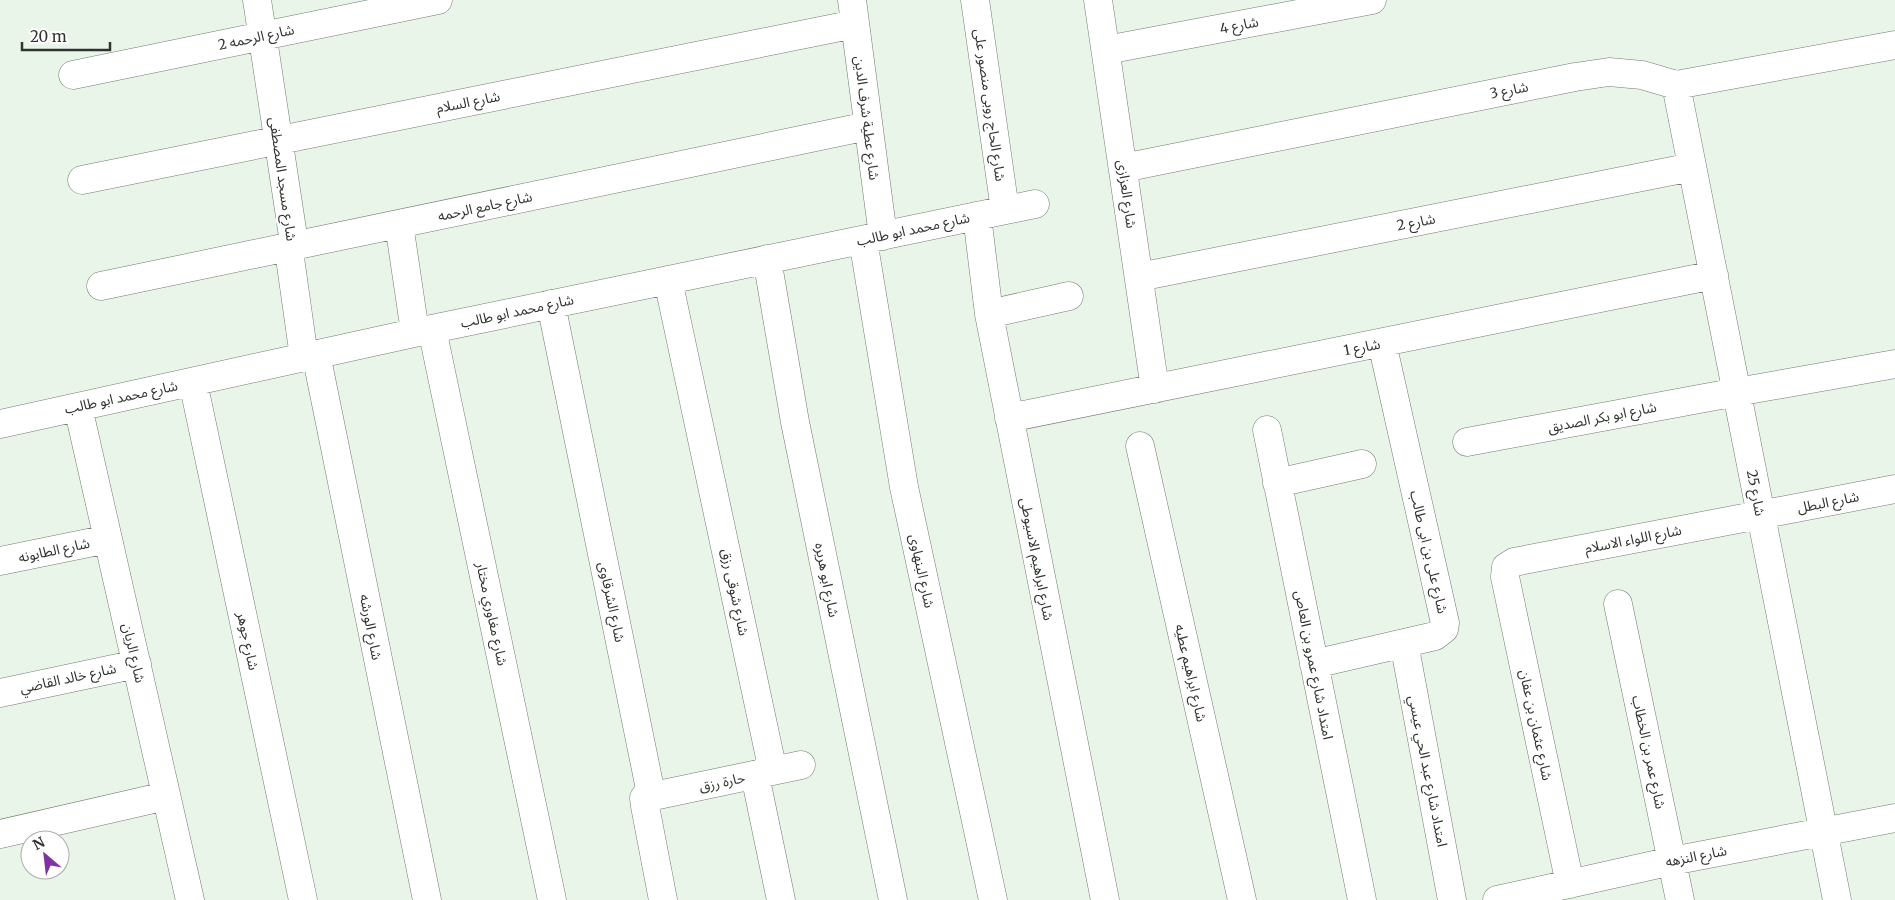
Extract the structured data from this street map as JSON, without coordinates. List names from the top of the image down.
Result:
{
  "streets": {
    "street": [
      "شارع 4",
      "شارع الرحمه 2",
      "شارع 3",
      "شارع السلام",
      "شارع الحاج روبى منصور على",
      "شارع عطية شرف الدين",
      "شارع مسجد المصطفى",
      "شارع العزازى",
      "شارع جامع الرحمه",
      "شارع 2",
      "شارع محمد ابو طالب",
      "شارع 1",
      "شارع ابو بكر الصديق",
      "شارع 25",
      "شارع البطل",
      "شارع اللواء الاسلام",
      "شارع الطابونه",
      "شارع على بن ابى طالب",
      "شارع ابراهيم الاسيوطى",
      "شارع البنهاوى",
      "شارع ابو هريره",
      "شارع شوقى رزق",
      "شارع الشرقاوى",
      "شارع مغاوري مختار",
      "شارع الورشه",
      "شارع جوهر",
      "شارع الريان",
      "امتداد شارع عمرو بن العاص",
      "شارع ابراهيم عطيه",
      "شارع خالد القاضي",
      "شارع عثمان بن عفان",
      "شارع عمر بن الخطاب",
      "امتداد شارع عبد الحي عيسي",
      "حارة رزق",
      "شارع النزهه"
    ]
  },
  "crossings": [
    ["شارع 4", "شارع العزازى"],
    ["شارع الرحمه 2", "شارع مسجد المصطفى"],
    ["شارع 3", "شارع العزازى"],
    ["شارع 3", "شارع 25"],
    ["شارع السلام", "شارع عطية شرف الدين"],
    ["شارع السلام", "شارع مسجد المصطفى"],
    ["شارع الحاج روبى منصور على", "شارع محمد ابو طالب"],
    ["شارع عطية شرف الدين", "شارع جامع الرحمه"],
    ["شارع عطية شرف الدين", "شارع محمد ابو طالب"],
    ["شارع عطية شرف الدين", "شارع البنهاوى"],
    ["شارع مسجد المصطفى", "شارع جامع الرحمه"],
    ["شارع مسجد المصطفى", "شارع محمد ابو طالب"],
    ["شارع مسجد المصطفى", "شارع الورشه"],
    ["شارع العزازى", "شارع 2"],
    ["شارع العزازى", "شارع 1"],
    ["شارع جامع الرحمه", "شارع مغاوري مختار"],
    ["شارع 2", "شارع 25"],
    ["شارع محمد ابو طالب", "شارع ابراهيم الاسيوطى"],
    ["شارع محمد ابو طالب", "شارع البنهاوى"],
    ["شارع محمد ابو طالب", "شارع ابو هريره"],
    ["شارع محمد ابو طالب", "شارع شوقى رزق"],
    ["شارع محمد ابو طالب", "شارع الشرقاوى"],
    ["شارع محمد ابو طالب", "شارع مغاوري مختار"],
    ["شارع محمد ابو طالب", "شارع الورشه"],
    ["شارع محمد ابو طالب", "شارع جوهر"],
    ["شارع محمد ابو طالب", "شارع الريان"],
    ["شارع 1", "شارع 25"],
    ["شارع 1", "شارع على بن ابى طالب"],
    ["شارع 1", "شارع ابراهيم الاسيوطى"],
    ["شارع ابو بكر الصديق", "شارع 25"],
    ["شارع 25", "شارع البطل"],
    ["شارع 25", "شارع اللواء الاسلام"],
    ["شارع 25", "شارع النزهه"],
    ["شارع البطل", "شارع اللواء الاسلام"],
    ["شارع اللواء الاسلام", "شارع عثمان بن عفان"],
    ["شارع الطابونه", "شارع الريان"],
    ["شارع على بن ابى طالب", "امتداد شارع عمرو بن العاص"],
    ["شارع على بن ابى طالب", "امتداد شارع عبد الحي عيسي"],
    ["شارع شوقى رزق", "حارة رزق"],
    ["شارع الشرقاوى", "حارة رزق"],
    ["شارع الريان", "شارع خالد القاضي"],
    ["شارع عثمان بن عفان", "شارع النزهه"],
    ["شارع عمر بن الخطاب", "شارع النزهه"]
  ],
  "scale_bar": "20 m",
  "north": "top left"
}
